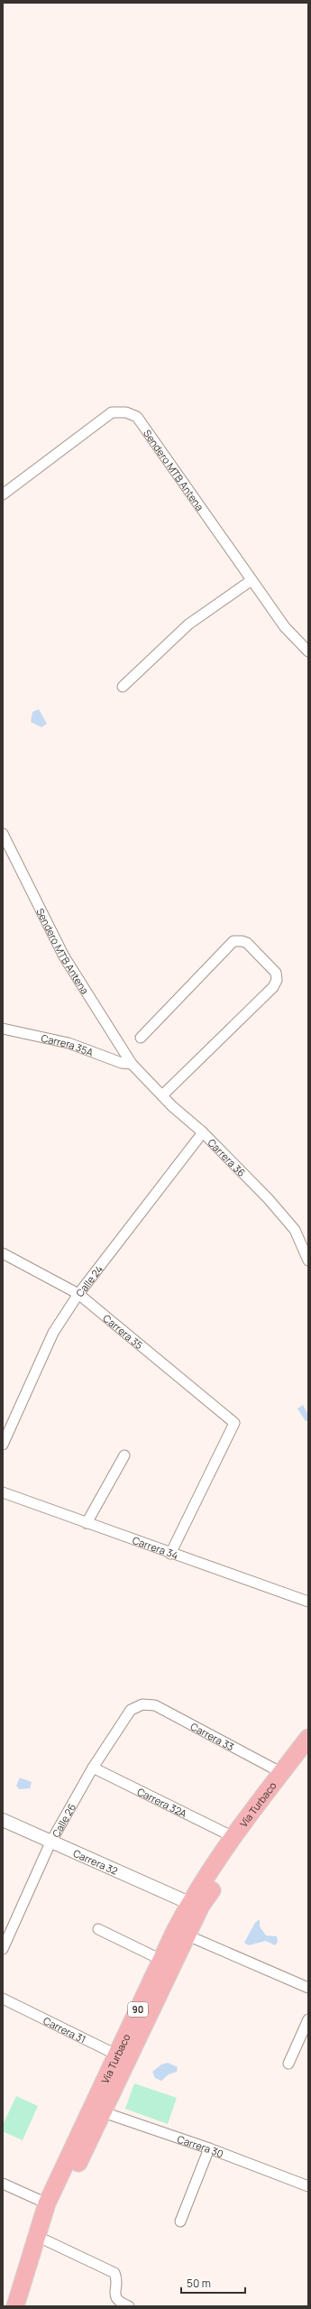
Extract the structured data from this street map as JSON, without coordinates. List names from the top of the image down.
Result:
{
  "streets": {
    "highway": ["Vía Turbaco", "90"],
    "street": [
      "Sendero MTB Antena",
      "Carrera 35A",
      "Carrera 36",
      "Calle 24",
      "Carrera 35",
      "Carrera 34",
      "Carrera 33",
      "Carrera 32A",
      "Calle 26",
      "Carrera 32",
      "Carrera 31",
      "Carrera 30"
    ]
  },
  "crossings": [
    ["Sendero MTB Antena", "Carrera 35A"],
    ["Sendero MTB Antena", "Carrera 36"],
    ["Carrera 35A", "Carrera 36"],
    ["Carrera 36", "Calle 24"],
    ["Calle 24", "Carrera 35"],
    ["Carrera 35", "Carrera 34"],
    ["Carrera 33", "Vía Turbaco"],
    ["Carrera 33", "Calle 26"],
    ["Carrera 32A", "Vía Turbaco"],
    ["Carrera 32A", "Calle 26"],
    ["Vía Turbaco", "Carrera 32"],
    ["Vía Turbaco", "Carrera 31"],
    ["Vía Turbaco", "Carrera 30"],
    ["Calle 26", "Carrera 32"]
  ],
  "scale_bar": "50 m"
}
